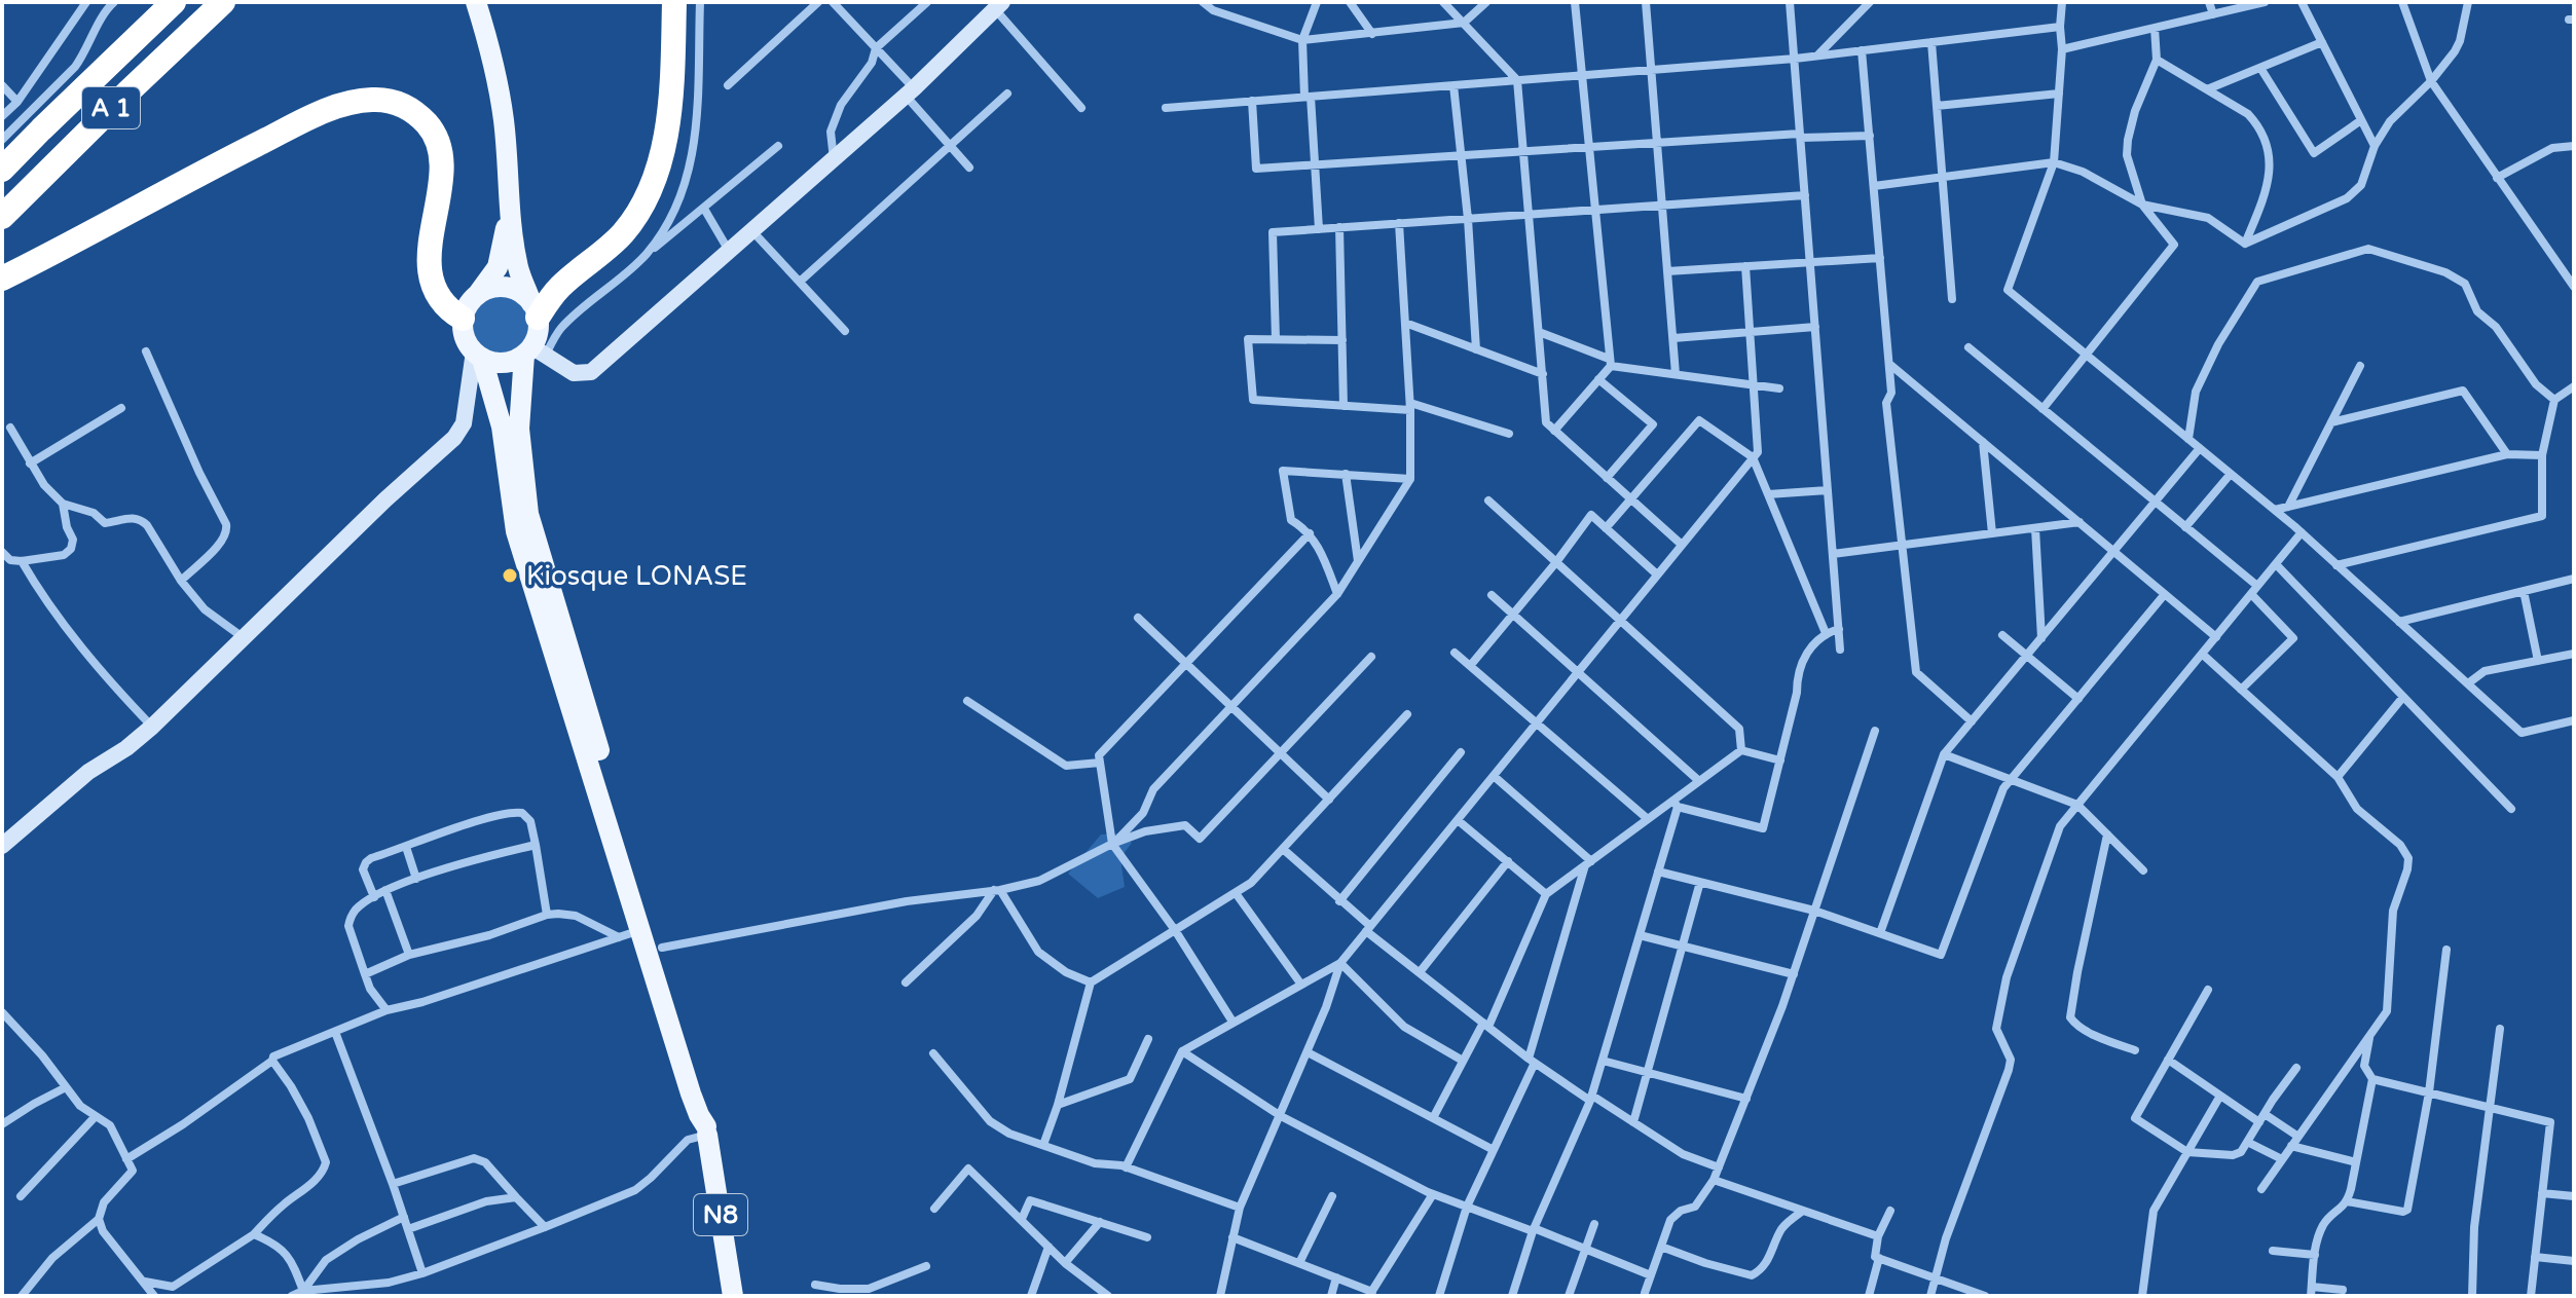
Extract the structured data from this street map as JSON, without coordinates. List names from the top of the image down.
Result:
{
  "streets": {
    "highway": ["A 1"],
    "main road": ["N8"]
  },
  "places": ["Kiosque LONASE"]
}
